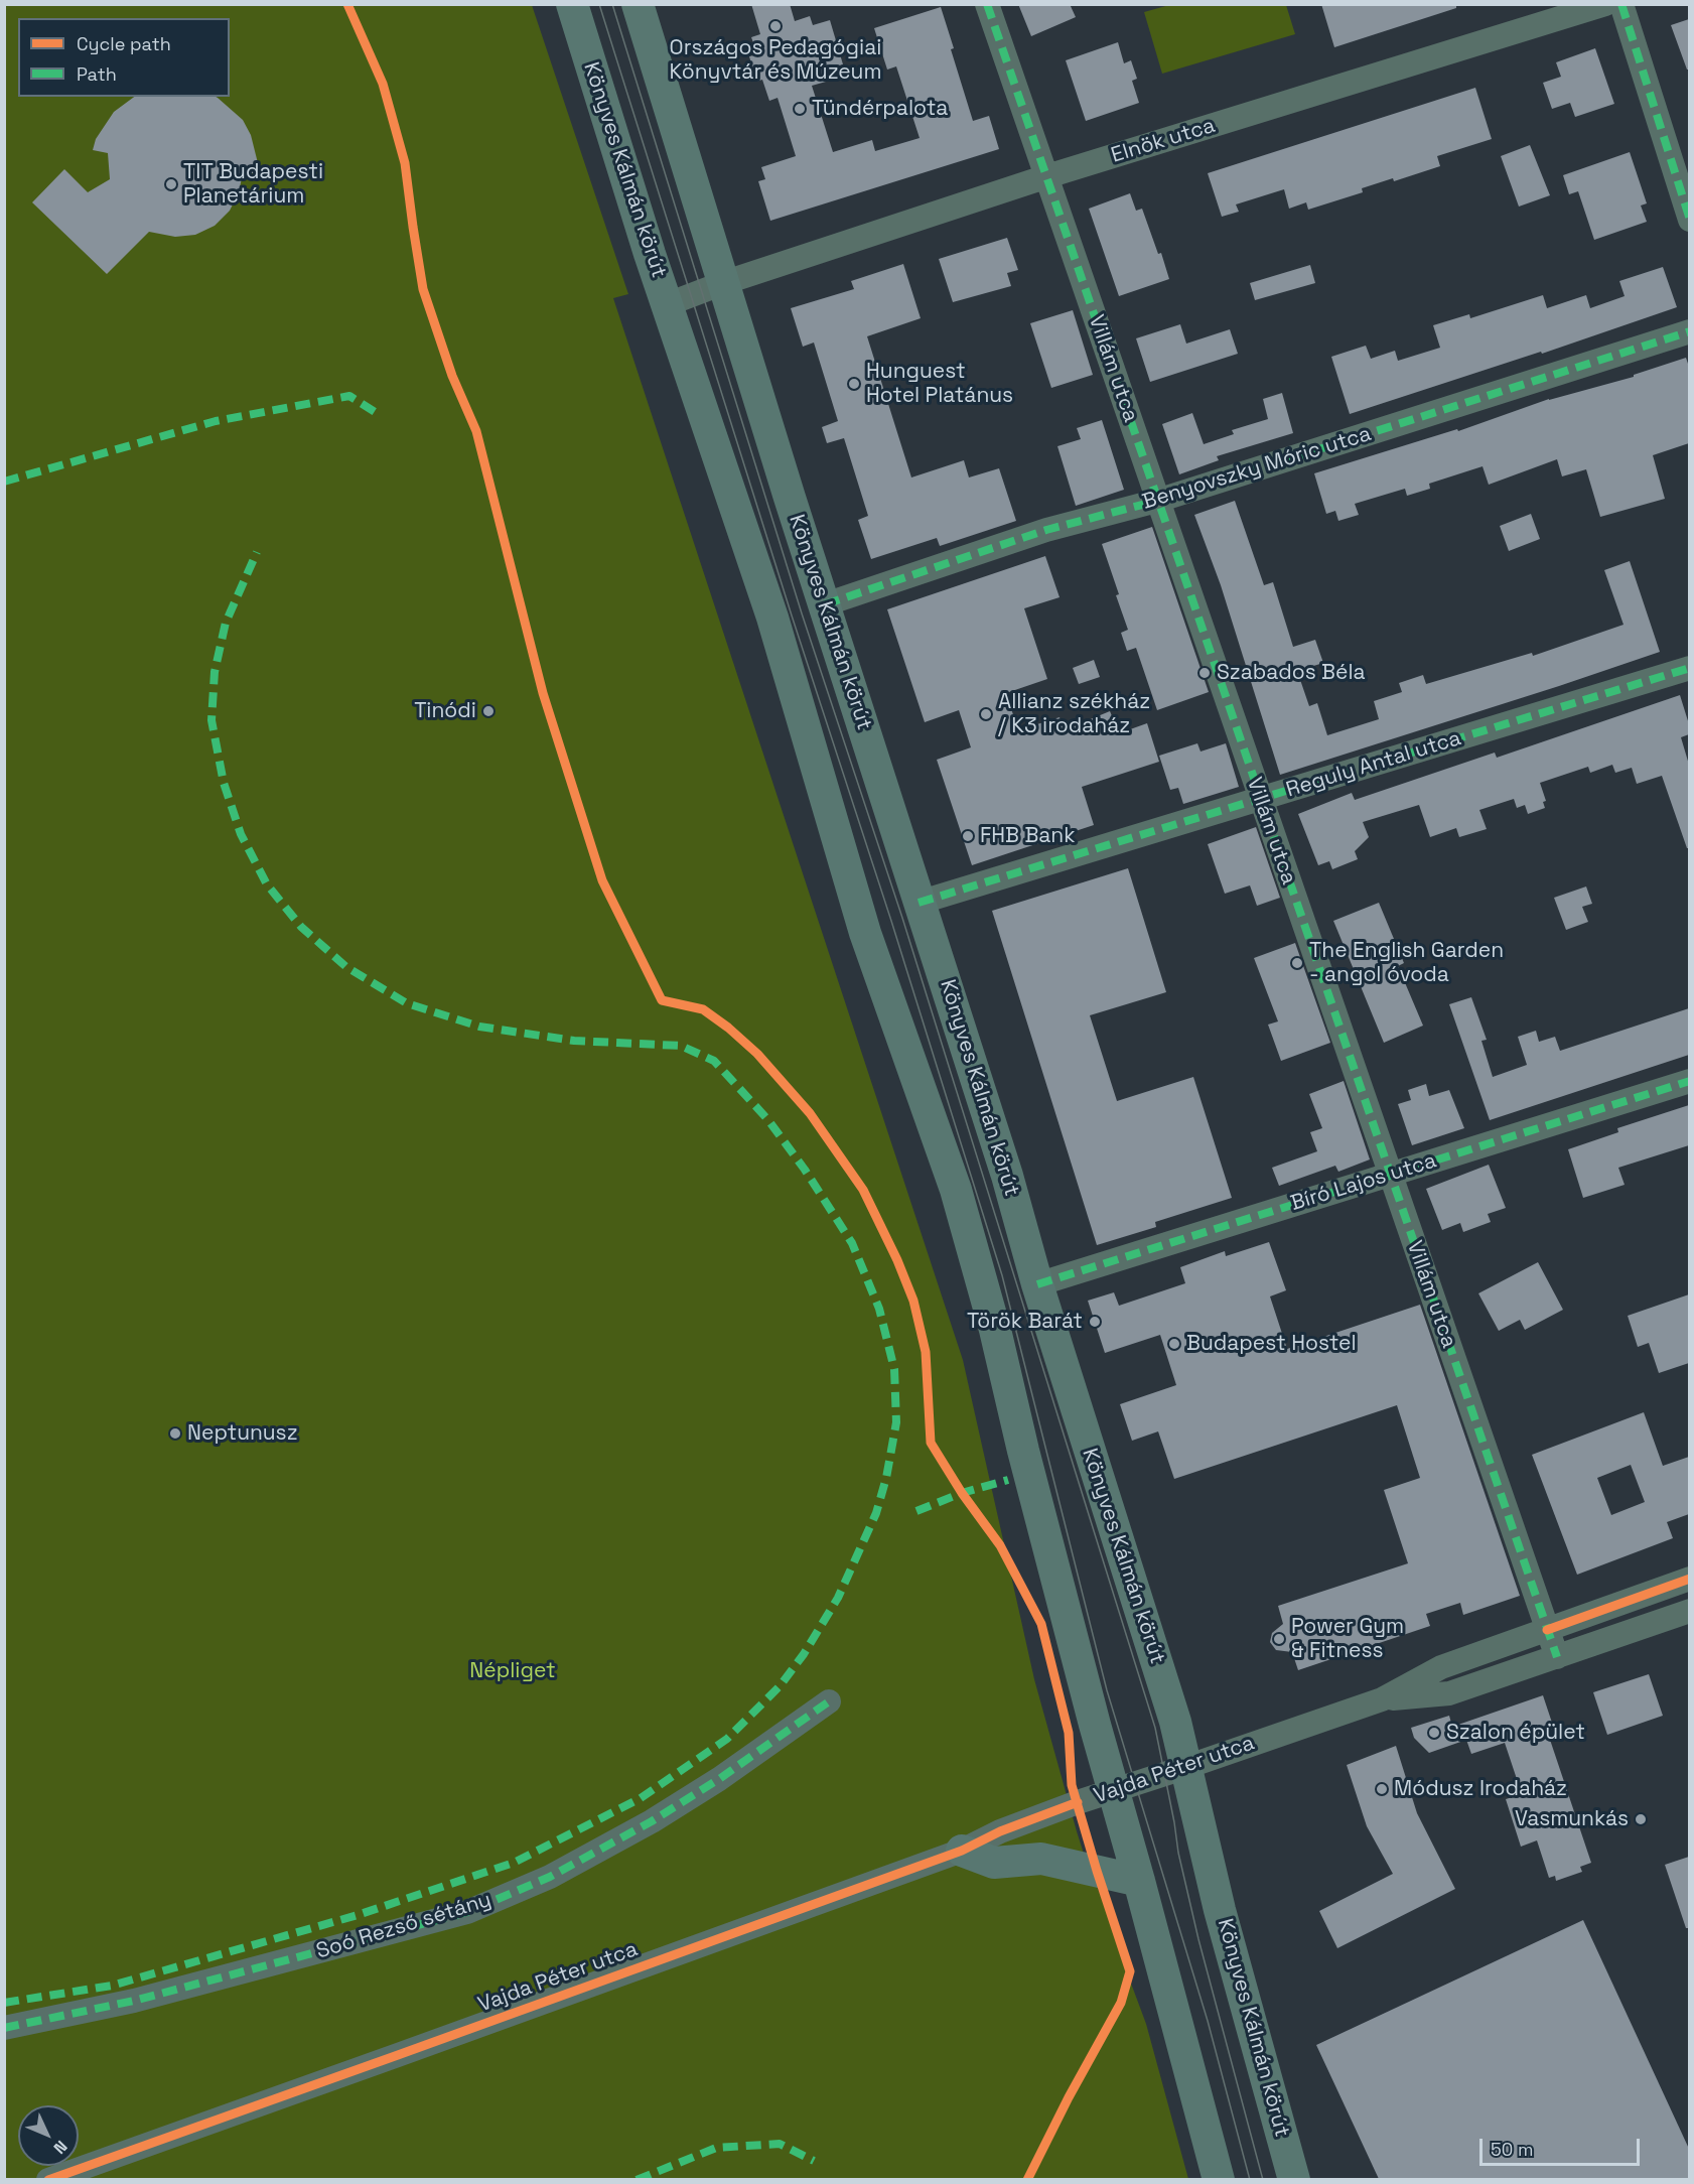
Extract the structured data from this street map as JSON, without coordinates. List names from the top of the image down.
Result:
{
  "streets": {
    "main road": ["Könyves Kálmán körút"],
    "street": [
      "Elnök utca",
      "Villám utca",
      "Benyovszky Móric utca",
      "Reguly Antal utca",
      "Bíró Lajos utca",
      "Vajda Péter utca",
      "Soó Rezső sétány"
    ]
  },
  "crossings": [
    ["Elnök utca", "Könyves Kálmán körút"],
    ["Elnök utca", "Villám utca"],
    ["Könyves Kálmán körút", "Benyovszky Móric utca"],
    ["Könyves Kálmán körút", "Reguly Antal utca"],
    ["Könyves Kálmán körút", "Bíró Lajos utca"],
    ["Könyves Kálmán körút", "Vajda Péter utca"],
    ["Villám utca", "Benyovszky Móric utca"],
    ["Villám utca", "Reguly Antal utca"],
    ["Villám utca", "Bíró Lajos utca"],
    ["Villám utca", "Vajda Péter utca"]
  ],
  "parks": ["Népliget"],
  "places": [
    "Országos Pedagógiai Könyvtár és Múzeum",
    "Tündérpalota",
    "TIT Budapesti Planetárium",
    "Hunguest Hotel Platánus",
    "Szabados Béla",
    "Tinódi",
    "Allianz székház / K3 irodaház",
    "FHB Bank",
    "The English Garden - angol óvoda",
    "Török Barát",
    "Budapest Hostel",
    "Neptunusz",
    "Power Gym & Fitness",
    "Szalon épület",
    "Módusz Irodaház",
    "Vasmunkás"
  ],
  "legend": ["Cycle path", "Path"],
  "scale_bar": "50 m",
  "north": "bottom right"
}
